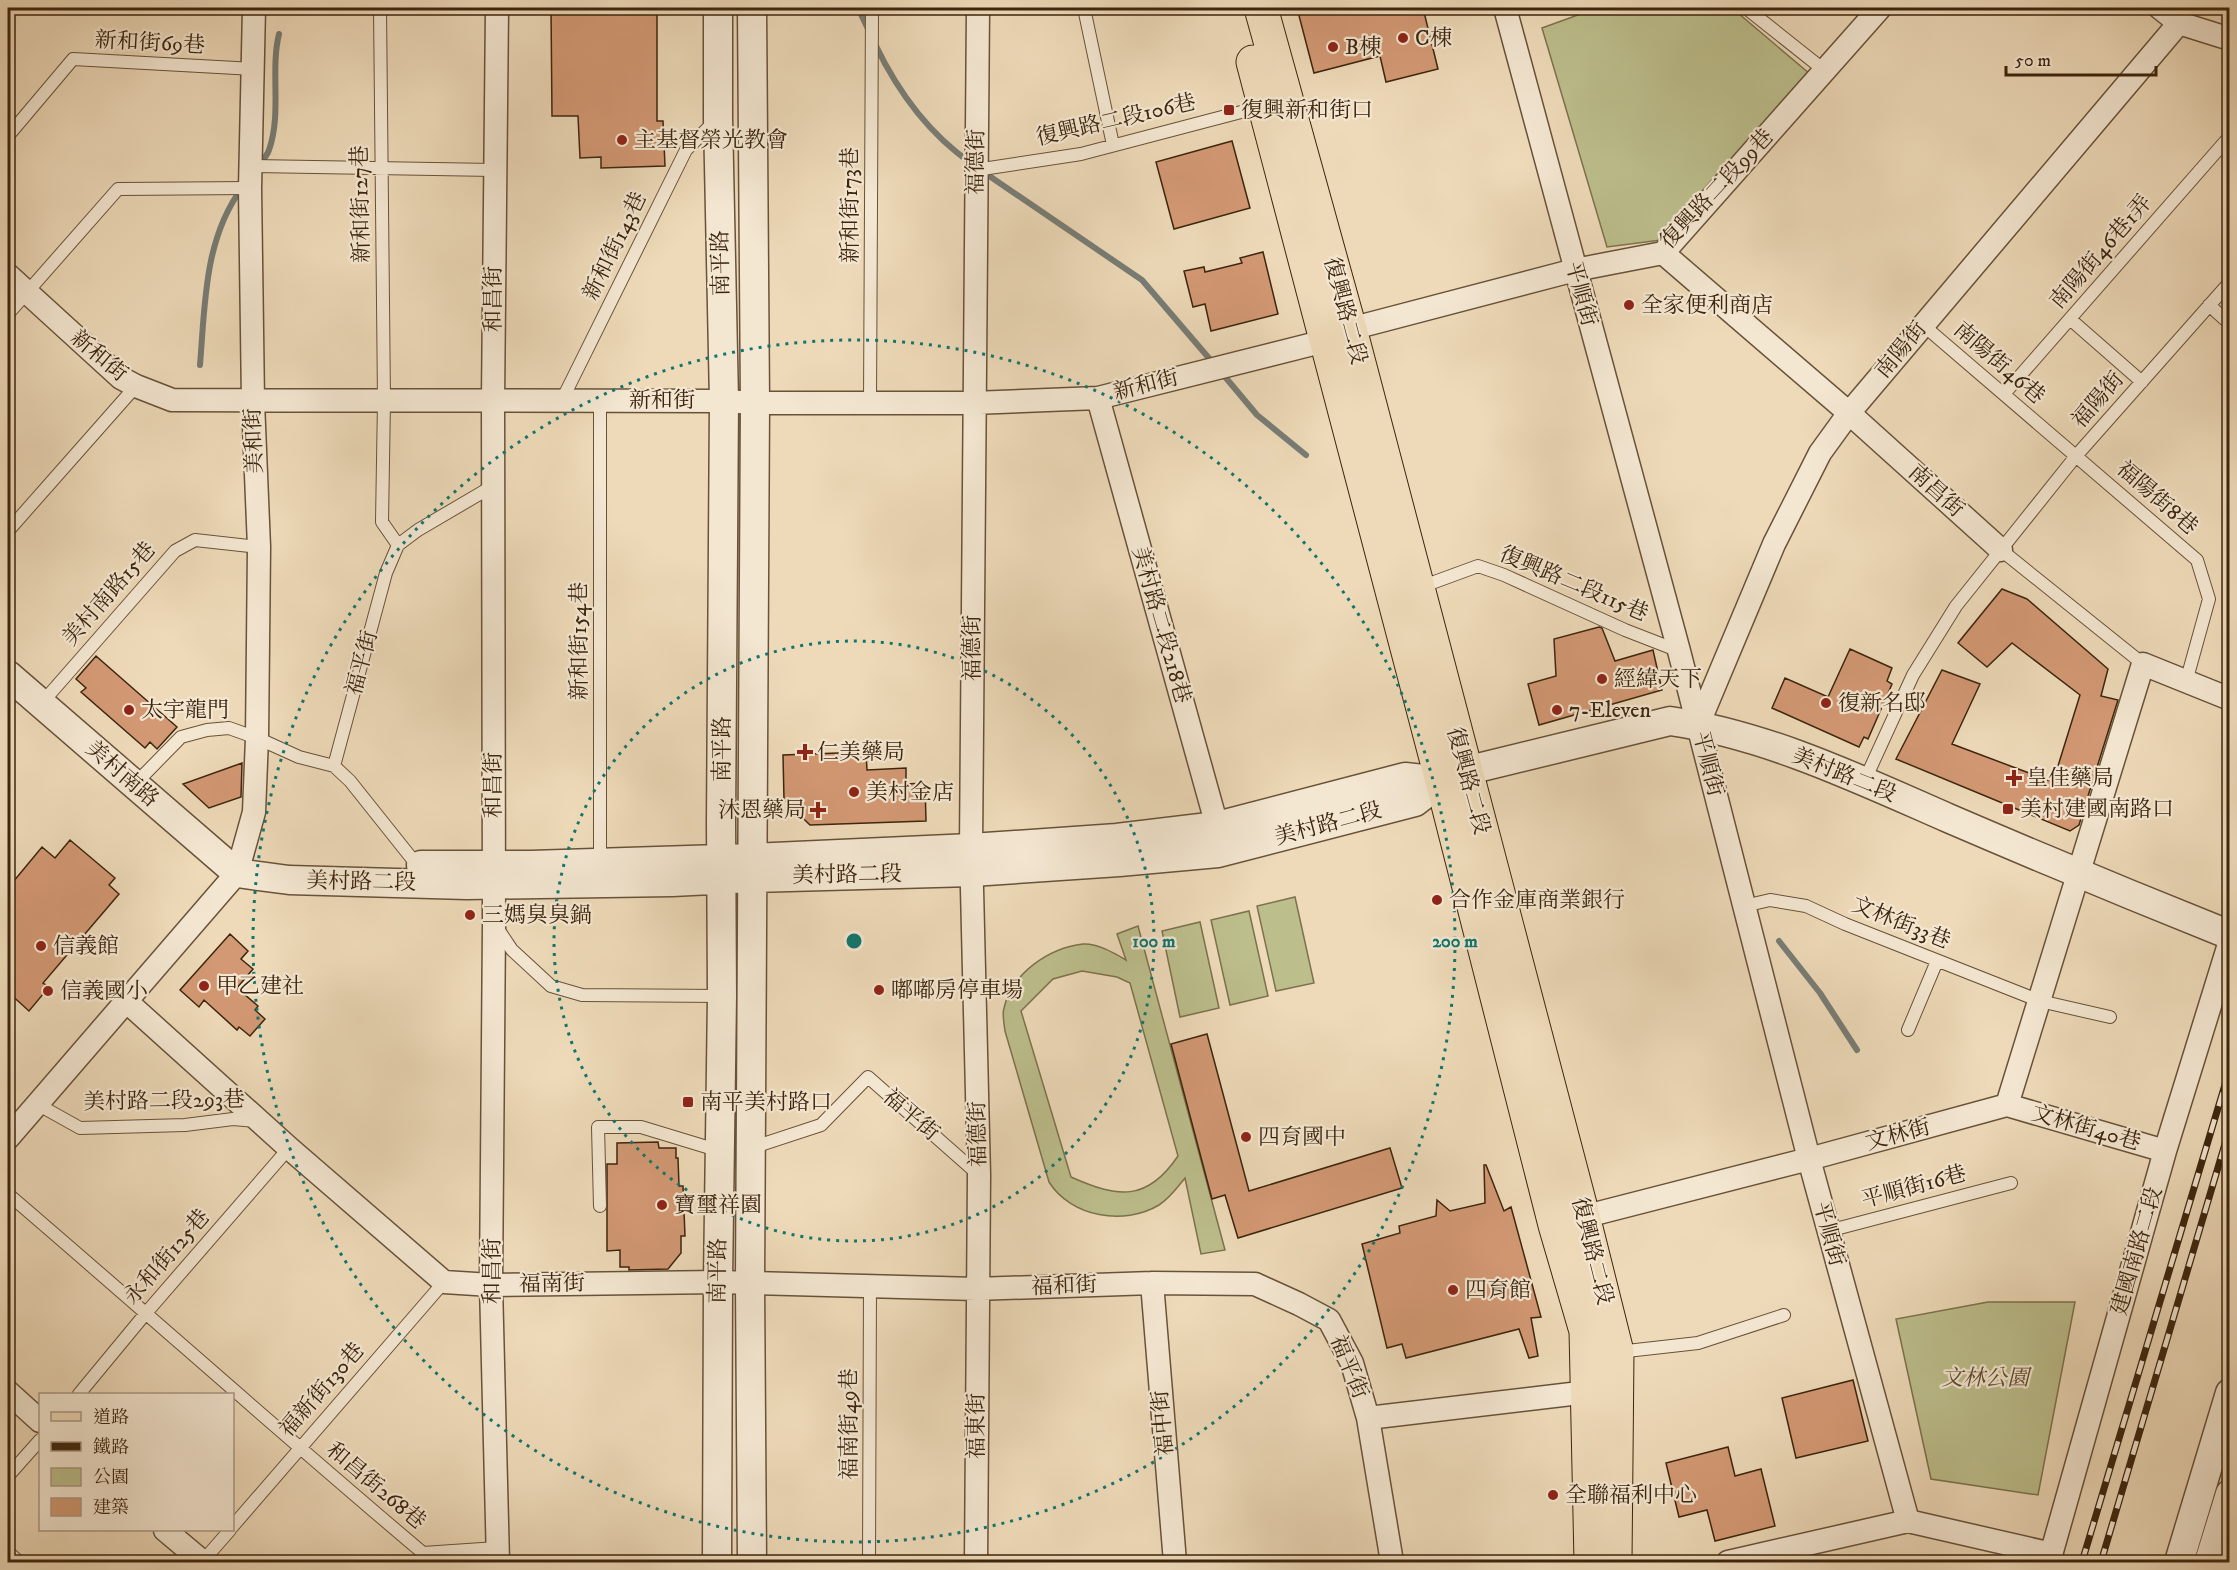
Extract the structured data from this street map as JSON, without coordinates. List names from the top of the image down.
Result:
{
  "streets": {
    "main road": ["復興路二段"],
    "street": [
      "福德街",
      "復興路二段99巷",
      "南平路",
      "平順街",
      "和昌街",
      "南陽街",
      "新和街",
      "美和街",
      "南昌街",
      "美村路二段218巷",
      "福平街",
      "美村南路",
      "美村路二段",
      "文林街40巷",
      "文林街",
      "建國南路二段",
      "福南街",
      "福和街",
      "福中街",
      "福東街"
    ],
    "lane": [
      "新和街69巷",
      "復興路二段106巷",
      "新和街127巷",
      "新和街173巷",
      "新和街143巷",
      "南陽街46巷1弄",
      "南陽街46巷",
      "福陽街",
      "福陽街8巷",
      "復興路二段115巷",
      "美村南路15巷",
      "新和街154巷",
      "文林街33巷",
      "美村路二段293巷",
      "平順街16巷",
      "永和街125巷",
      "福新街130巷",
      "福南街49巷",
      "和昌街268巷"
    ]
  },
  "crossings": [
    ["新和街69巷", "美和街"],
    ["復興路二段106巷", "福德街"],
    ["復興路二段106巷", "復興路二段"],
    ["福德街", "新和街"],
    ["福德街", "福平街"],
    ["福德街", "美村路二段"],
    ["福德街", "福南街"],
    ["福德街", "福和街"],
    ["福德街", "福東街"],
    ["復興路二段99巷", "平順街"],
    ["復興路二段99巷", "復興路二段"],
    ["復興路二段99巷", "新和街"],
    ["復興路二段99巷", "南昌街"],
    ["新和街127巷", "新和街"],
    ["新和街127巷", "福平街"],
    ["新和街173巷", "新和街"],
    ["新和街143巷", "南平路"],
    ["新和街143巷", "新和街"],
    ["南陽街46巷1弄", "南陽街46巷"],
    ["南平路", "新和街"],
    ["南平路", "福平街"],
    ["南平路", "美村路二段"],
    ["南平路", "福南街"],
    ["平順街", "南陽街"],
    ["平順街", "復興路二段115巷"],
    ["平順街", "美村路二段"],
    ["平順街", "文林街33巷"],
    ["平順街", "文林街"],
    ["平順街", "平順街16巷"],
    ["和昌街", "新和街"],
    ["和昌街", "美村路二段"],
    ["和昌街", "福南街"],
    ["和昌街", "和昌街268巷"],
    ["復興路二段", "新和街"],
    ["復興路二段", "復興路二段115巷"],
    ["復興路二段", "美村路二段"],
    ["復興路二段", "文林街"],
    ["南陽街", "南陽街46巷"],
    ["南陽街", "南昌街"],
    ["南陽街", "美村路二段"],
    ["新和街", "美和街"],
    ["新和街", "美村路二段218巷"],
    ["新和街", "新和街154巷"],
    ["南陽街46巷", "福陽街"],
    ["南陽街46巷", "福陽街8巷"],
    ["福陽街", "南昌街"],
    ["福陽街", "福陽街8巷"],
    ["福陽街", "美村路二段"],
    ["美和街", "美村南路15巷"],
    ["美和街", "美村南路"],
    ["美和街", "美村路二段"],
    ["南昌街", "福陽街8巷"],
    ["美村南路15巷", "美村南路"],
    ["美村路二段218巷", "美村路二段"],
    ["新和街154巷", "美村路二段"],
    ["福平街", "福和街"],
    ["福平街", "福中街"],
    ["美村南路", "美村路二段"],
    ["文林街40巷", "文林街"],
    ["文林街40巷", "建國南路二段"],
    ["永和街125巷", "和昌街268巷"],
    ["福南街", "福和街"],
    ["福南街", "福新街130巷"],
    ["福南街", "福南街49巷"],
    ["福南街", "福東街"],
    ["福和街", "福中街"],
    ["福和街", "福東街"],
    ["福新街130巷", "和昌街268巷"]
  ],
  "parks": ["文林公園"],
  "places": {
    "other": [
      "C棟",
      "B棟",
      "主基督榮光教會",
      "全家便利商店",
      "經緯天下",
      "復新名邸",
      "太宇龍門",
      "7-Eleven",
      "美村金店",
      "合作金庫商業銀行",
      "三媽臭臭鍋",
      "信義館",
      "甲乙建社",
      "嘟嘟房停車場",
      "信義國小",
      "四育國中",
      "寶璽祥園",
      "四育館",
      "全聯福利中心"
    ],
    "transit": ["復興新和街口", "美村建國南路口", "南平美村路口"],
    "health": ["仁美藥局", "皇佳藥局", "沐恩藥局"]
  },
  "legend": [
    "道路",
    "鐵路",
    "公園",
    "建築"
  ],
  "scale_bar": "50 m",
  "rings": ["100 m", "200 m"]
}
